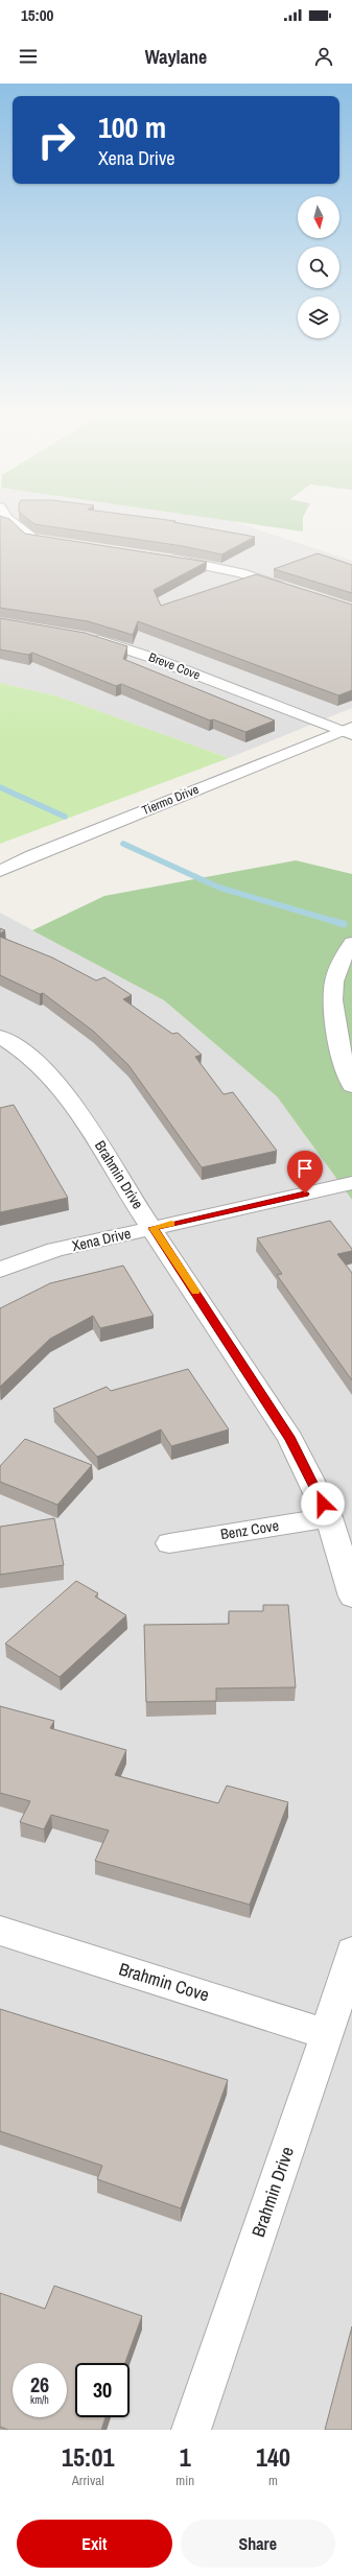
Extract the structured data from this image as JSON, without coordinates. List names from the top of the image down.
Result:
{
  "streets": {
    "street": [
      "Breve Cove",
      "Tiermo Drive",
      "Brahmin Drive",
      "Xena Drive",
      "Benz Cove",
      "Brahmin Cove"
    ]
  },
  "crossings": [
    ["Breve Cove", "Tiermo Drive"],
    ["Brahmin Drive", "Xena Drive"],
    ["Brahmin Drive", "Benz Cove"],
    ["Brahmin Drive", "Brahmin Cove"]
  ],
  "north": "bottom",
  "page": {
    "status": "15:00",
    "header": "Waylane",
    "turn": ["100 m", "Xena Drive"],
    "speed": "26 km/h",
    "limit": "30",
    "eta": [
      "15:01",
      "Arrival",
      "1",
      "min",
      "140",
      "m"
    ],
    "buttons": ["Exit", "Share"]
  }
}
